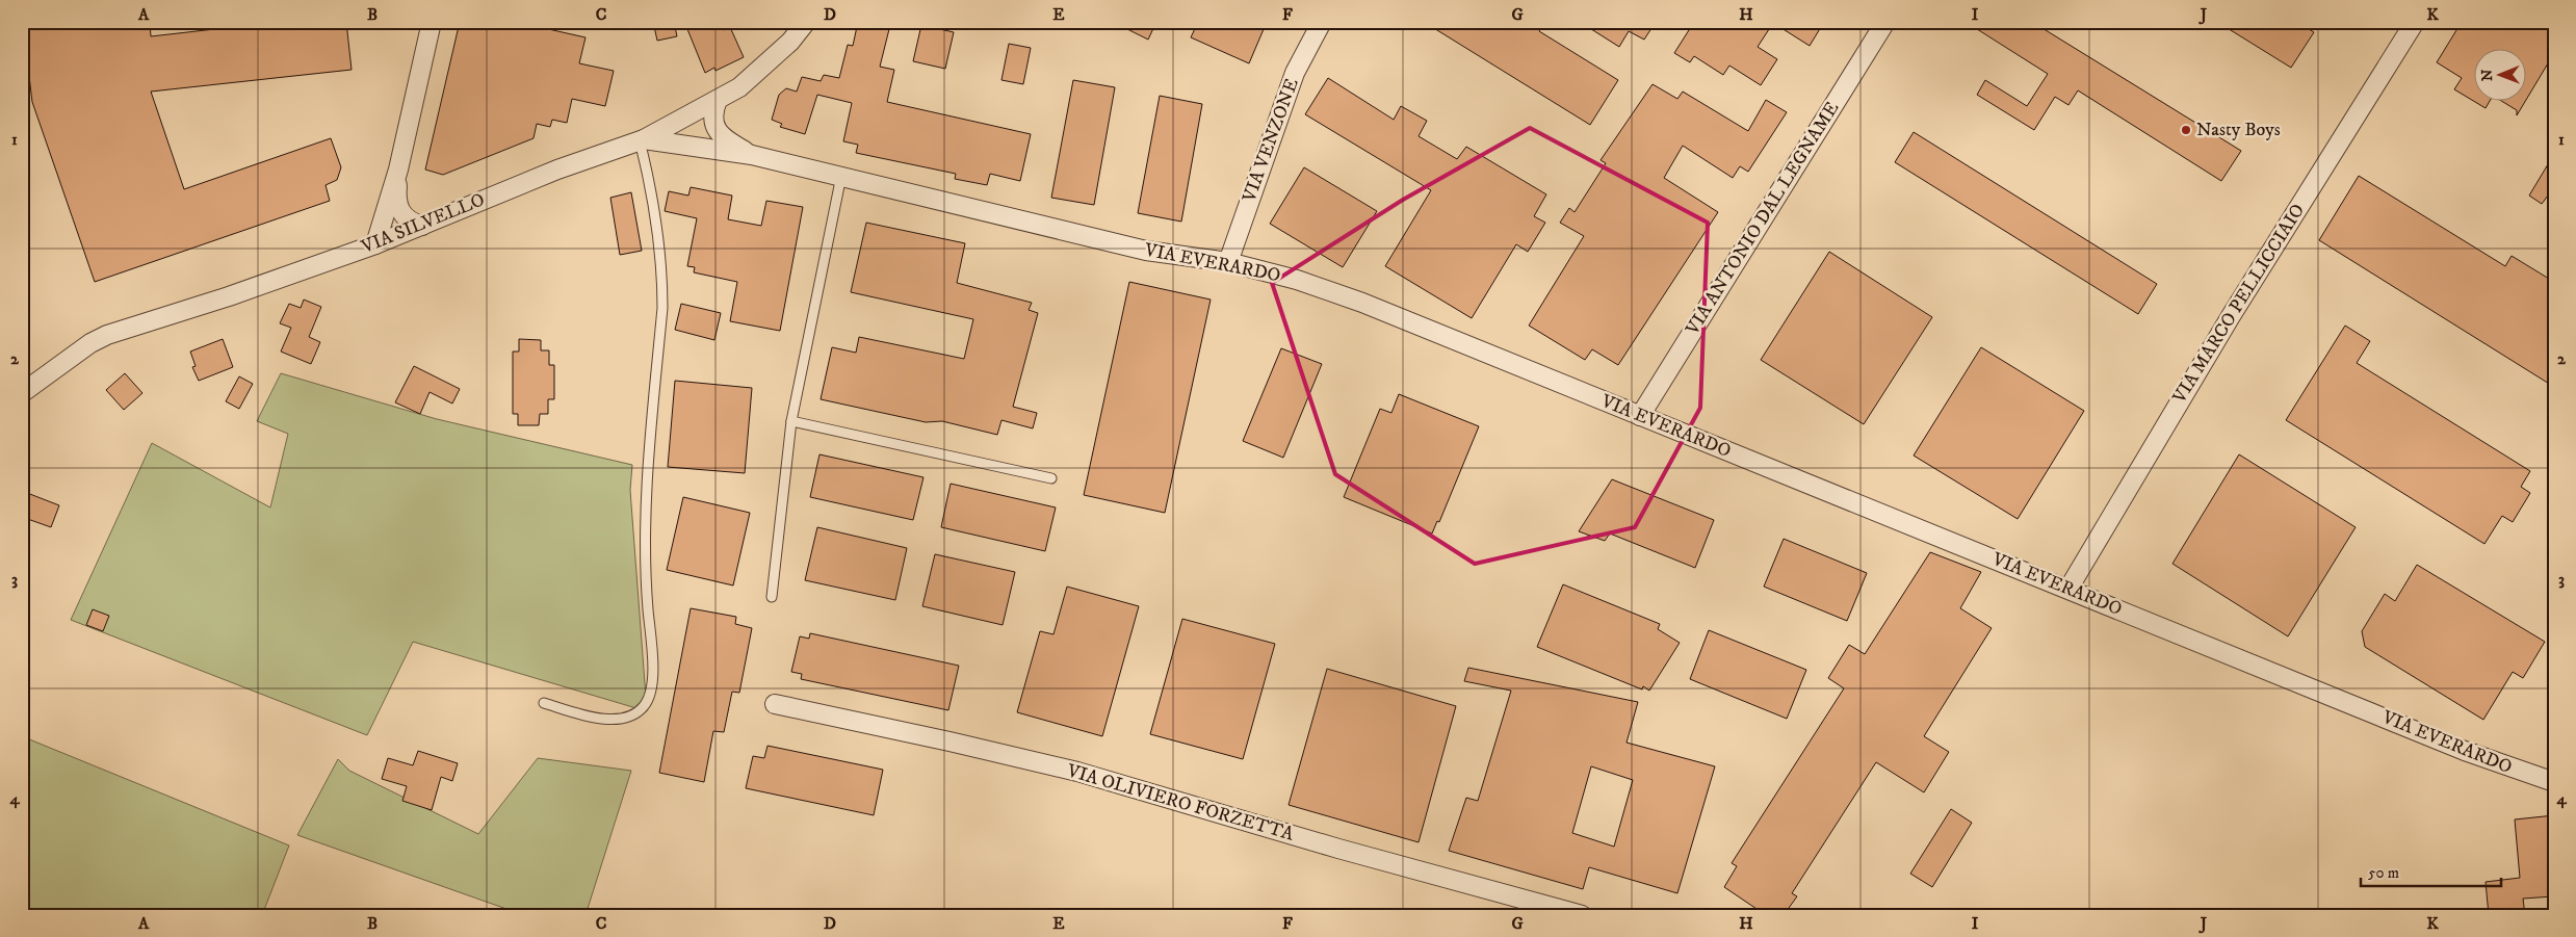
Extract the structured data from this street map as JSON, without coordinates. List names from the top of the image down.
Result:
{
  "streets": {
    "street": [
      "VIA VENZONE",
      "VIA ANTONIO DAL LEGNAME",
      "VIA SILVELLO",
      "VIA EVERARDO",
      "VIA MARCO PELLICCIAIO",
      "VIA OLIVIERO FORZETTA"
    ]
  },
  "crossings": [
    ["VIA VENZONE", "VIA EVERARDO"],
    ["VIA ANTONIO DAL LEGNAME", "VIA EVERARDO"],
    ["VIA SILVELLO", "VIA EVERARDO"],
    ["VIA EVERARDO", "VIA MARCO PELLICCIAIO"]
  ],
  "places": ["Nasty Boys"],
  "scale_bar": "50 m",
  "north": "left",
  "grid": {
    "columns": [
      "A",
      "B",
      "C",
      "D",
      "E",
      "F",
      "G",
      "H",
      "I",
      "J",
      "K"
    ],
    "rows": [
      "1",
      "2",
      "3",
      "4"
    ]
  }
}
